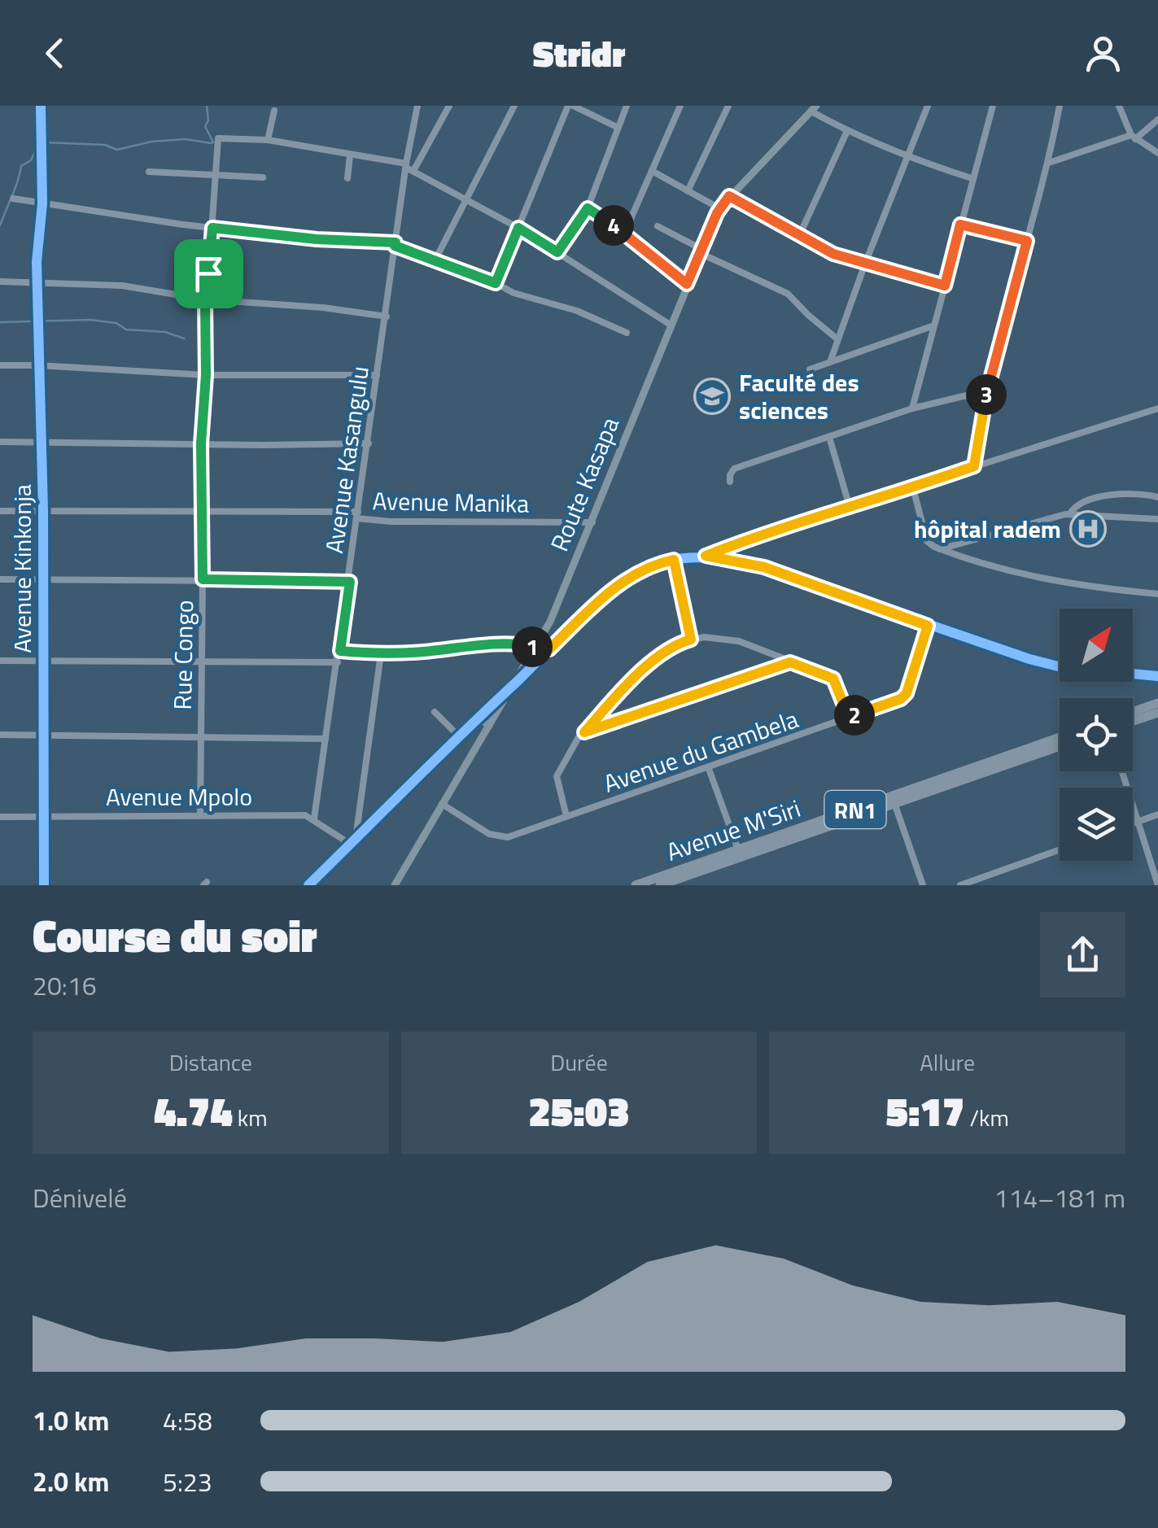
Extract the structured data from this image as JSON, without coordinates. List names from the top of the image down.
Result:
{
  "streets": {
    "highway": ["RN1", "Avenue M'Siri"],
    "main road": ["Route Kasapa"],
    "street": [
      "Avenue Kasangulu",
      "Avenue Manika",
      "Avenue Kinkonja",
      "Rue Congo",
      "Avenue du Gambela",
      "Avenue Mpolo"
    ]
  },
  "crossings": [
    ["Avenue Kasangulu", "Avenue Manika"],
    ["Avenue Kasangulu", "Avenue Mpolo"],
    ["Route Kasapa", "Avenue Manika"],
    ["Route Kasapa", "Avenue du Gambela"],
    ["Avenue Manika", "Avenue Kinkonja"],
    ["Avenue Manika", "Rue Congo"],
    ["Avenue Kinkonja", "Avenue Mpolo"],
    ["Rue Congo", "Avenue Mpolo"]
  ],
  "places": {
    "school or university": ["Faculté des sciences"],
    "hospital": ["hôpital radem"]
  },
  "north": "top right",
  "page": {
    "header": "Stridr",
    "pins": [
      "4",
      "3",
      "1",
      "2"
    ],
    "heading": ["Course du soir", "20:16"],
    "stats": [
      ["Distance", "4.74 km"],
      ["Durée", "25:03"],
      ["Allure", "5:17 /km"]
    ],
    "chart": ["Dénivelé", "114–181 m"],
    "list": [
      {
        "name": "1.0 km",
        "note": "4:58"
      },
      {
        "name": "2.0 km",
        "note": "5:23"
      }
    ]
  }
}
